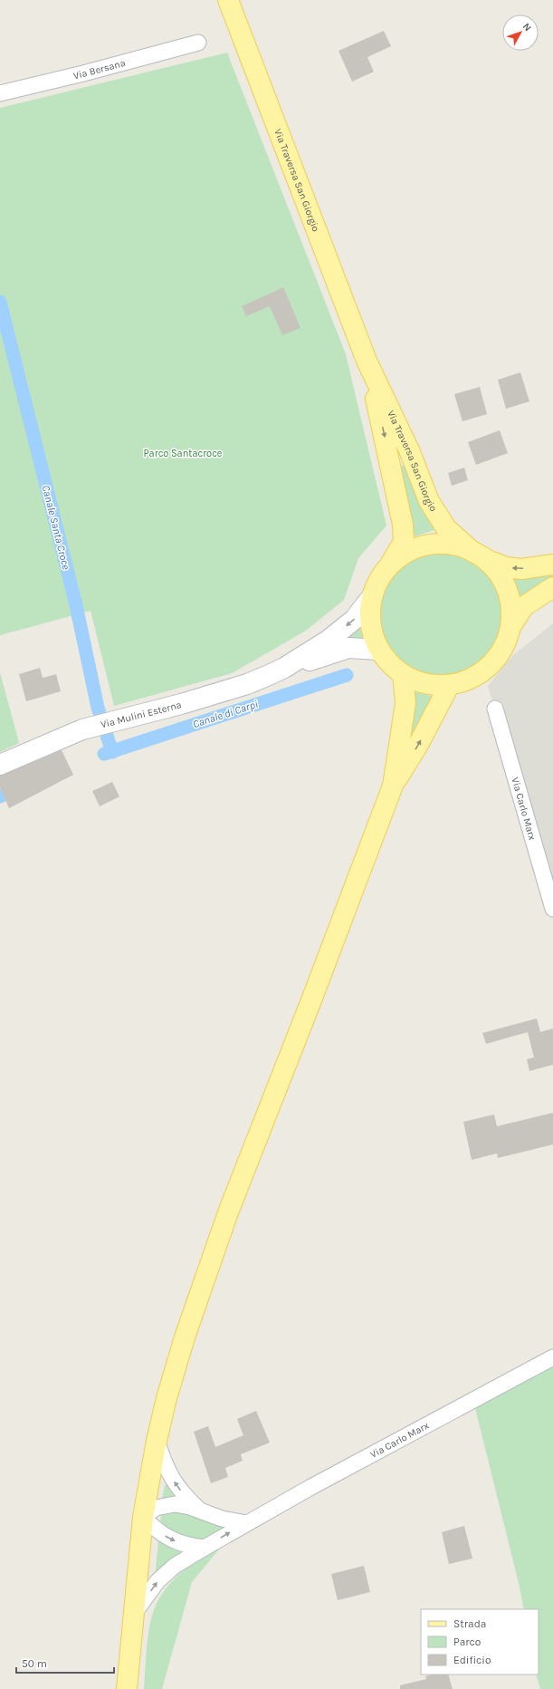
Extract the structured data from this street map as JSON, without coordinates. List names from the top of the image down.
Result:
{
  "streets": {
    "main road": ["Via Traversa San Giorgio", "Via Mulini Esterna"],
    "street": ["Via Bersana", "Via Carlo Marx"]
  },
  "crossings": [
    ["Via Traversa San Giorgio", "Via Mulini Esterna"]
  ],
  "water": ["Canale Santa Croce", "Canale di Carpi"],
  "parks": ["Parco Santacroce"],
  "legend": ["Strada", "Parco", "Edificio"],
  "scale_bar": "50 m",
  "north": "top right"
}
